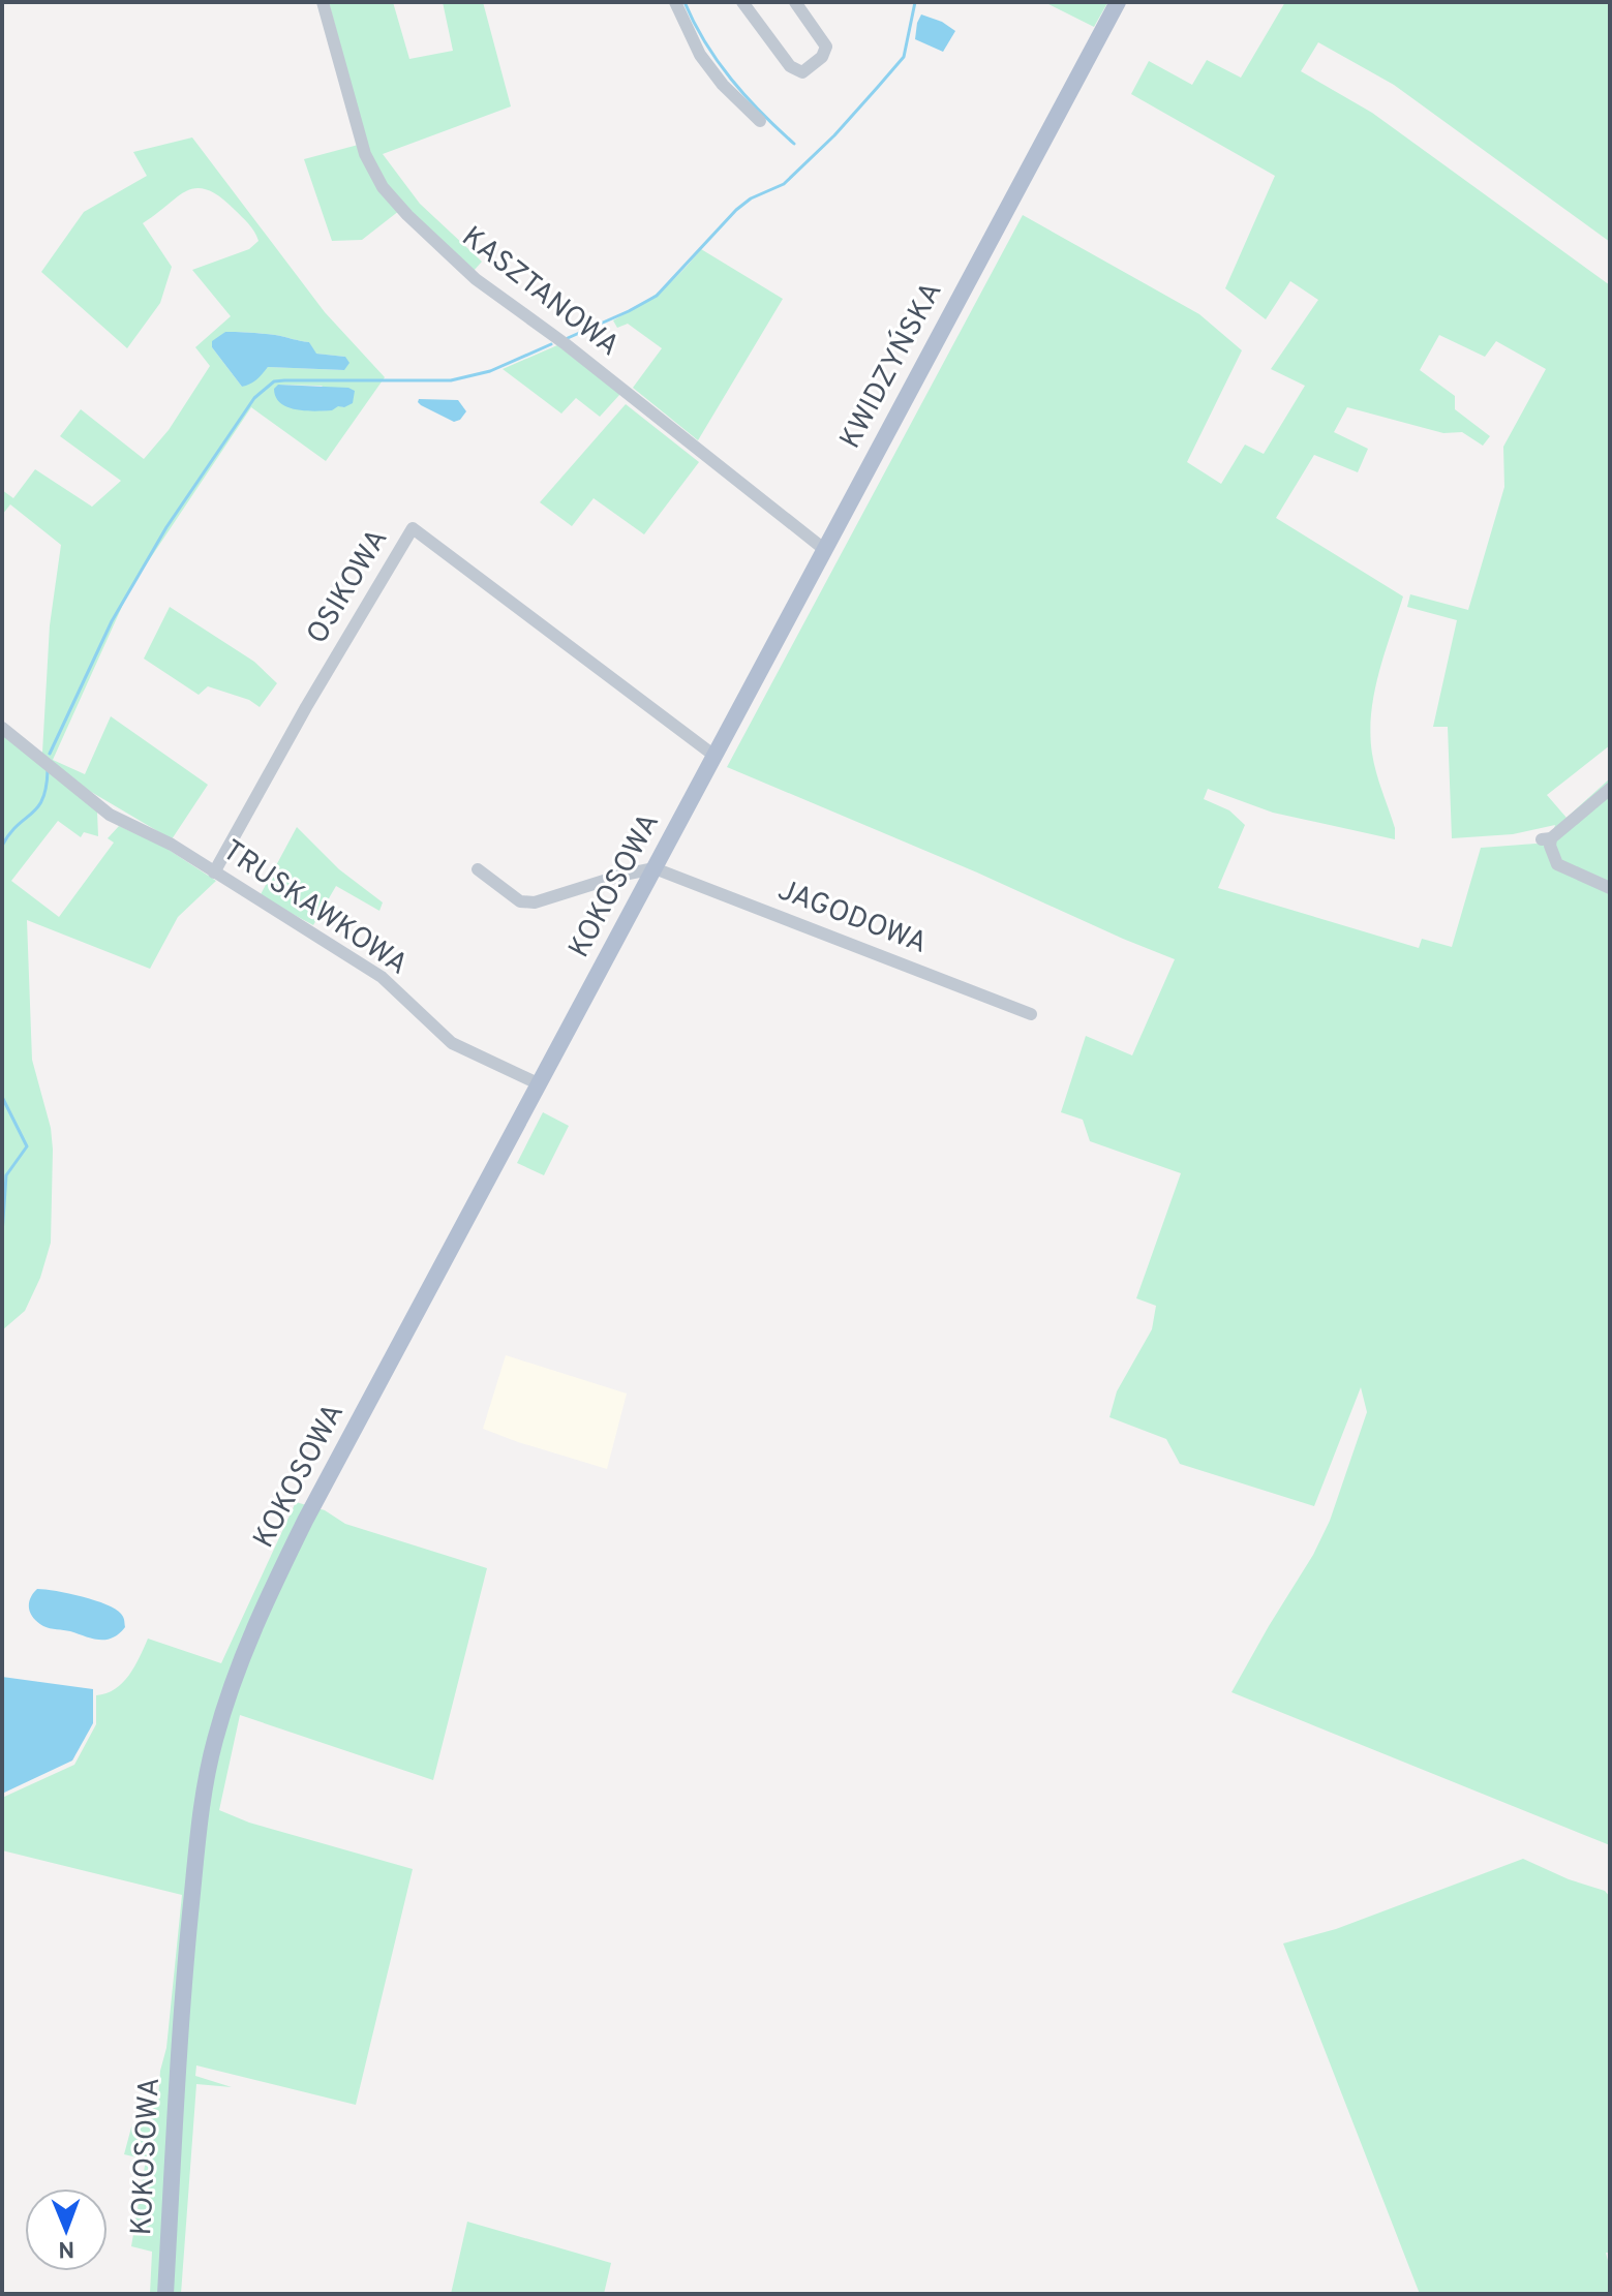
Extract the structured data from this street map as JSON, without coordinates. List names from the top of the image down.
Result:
{
  "streets": {
    "main road": ["KWIDZYŃSKA", "KOKOSOWA"],
    "street": [
      "KASZTANOWA",
      "OSIKOWA",
      "TRUSKAWKOWA",
      "JAGODOWA"
    ]
  },
  "crossings": [
    ["KASZTANOWA", "KWIDZYŃSKA"],
    ["KWIDZYŃSKA", "OSIKOWA"],
    ["KWIDZYŃSKA", "KOKOSOWA"],
    ["OSIKOWA", "KOKOSOWA"],
    ["OSIKOWA", "TRUSKAWKOWA"],
    ["KOKOSOWA", "TRUSKAWKOWA"],
    ["KOKOSOWA", "JAGODOWA"]
  ],
  "north": "bottom"
}
